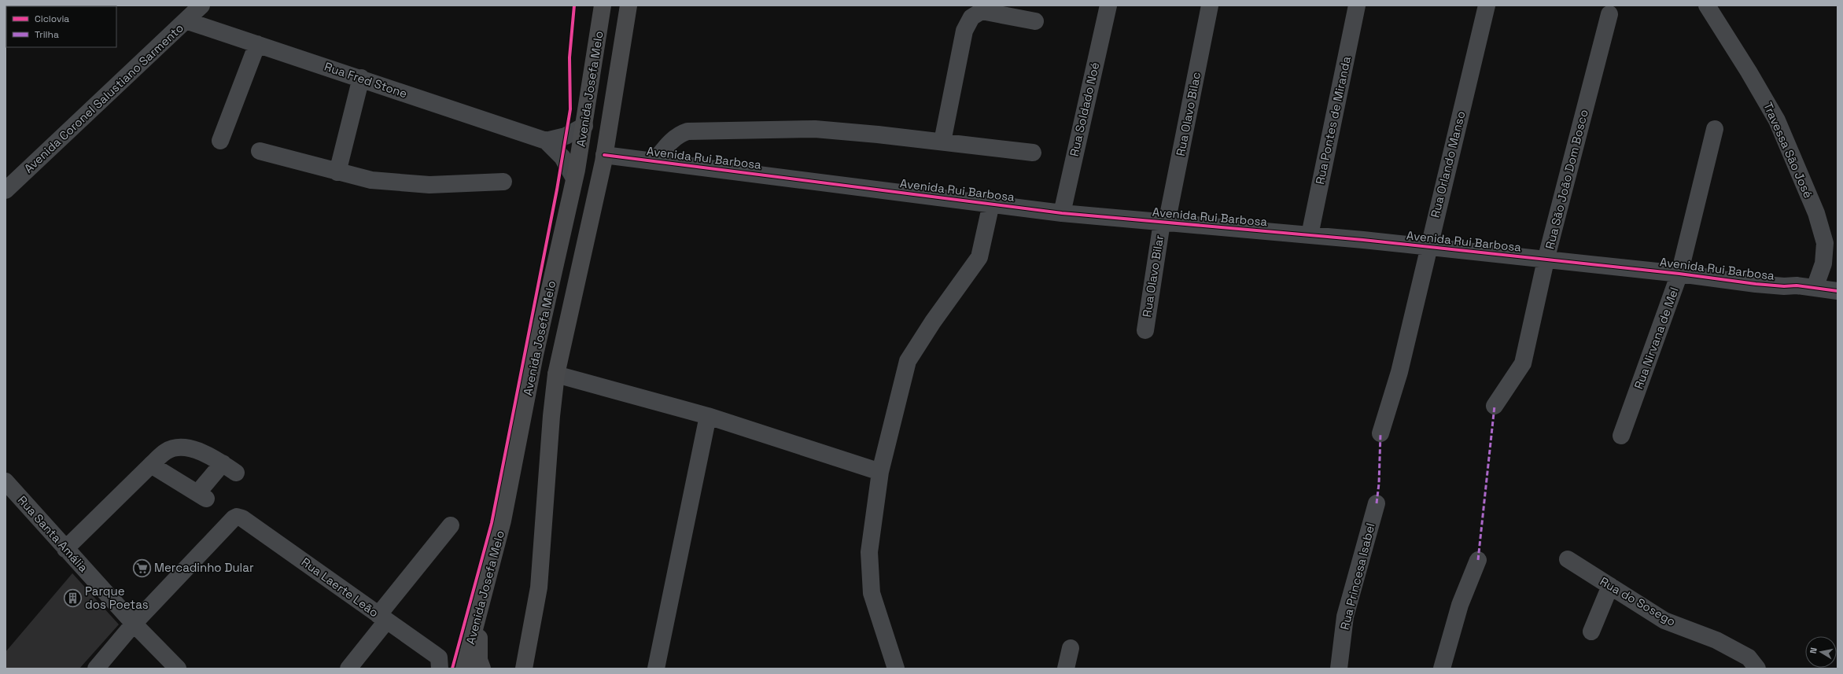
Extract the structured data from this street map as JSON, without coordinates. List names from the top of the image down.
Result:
{
  "streets": {
    "main road": ["Avenida Josefa Melo"],
    "street": [
      "Rua Fred Stone",
      "Avenida Coronel Salustiano Sarmento",
      "Rua Soldado Noé",
      "Rua Olavo Bilac",
      "Rua Pontes de Miranda",
      "Travessa São José",
      "Avenida Rui Barbosa",
      "Rua Orlando Manso",
      "Rua São João Dom Bosco",
      "Rua Olavo Bilar",
      "Rua Nirvana de Mel",
      "Rua Santa Amália",
      "Rua Princesa Isabel",
      "Rua Laerte Leão",
      "Rua do Sosego"
    ]
  },
  "crossings": [
    ["Rua Fred Stone", "Avenida Josefa Melo"],
    ["Rua Fred Stone", "Avenida Coronel Salustiano Sarmento"],
    ["Avenida Josefa Melo", "Avenida Rui Barbosa"],
    ["Rua Soldado Noé", "Avenida Rui Barbosa"],
    ["Rua Olavo Bilac", "Avenida Rui Barbosa"],
    ["Rua Olavo Bilac", "Rua Olavo Bilar"],
    ["Rua Pontes de Miranda", "Avenida Rui Barbosa"],
    ["Travessa São José", "Avenida Rui Barbosa"],
    ["Avenida Rui Barbosa", "Rua Orlando Manso"],
    ["Avenida Rui Barbosa", "Rua São João Dom Bosco"],
    ["Avenida Rui Barbosa", "Rua Olavo Bilar"],
    ["Avenida Rui Barbosa", "Rua Nirvana de Mel"],
    ["Rua Santa Amália", "Rua Laerte Leão"]
  ],
  "places": {
    "supermarket": ["Mercadinho Dular"],
    "building": ["Parque dos Poetas"]
  },
  "legend": ["Ciclovia", "Trilha"],
  "north": "left"
}
